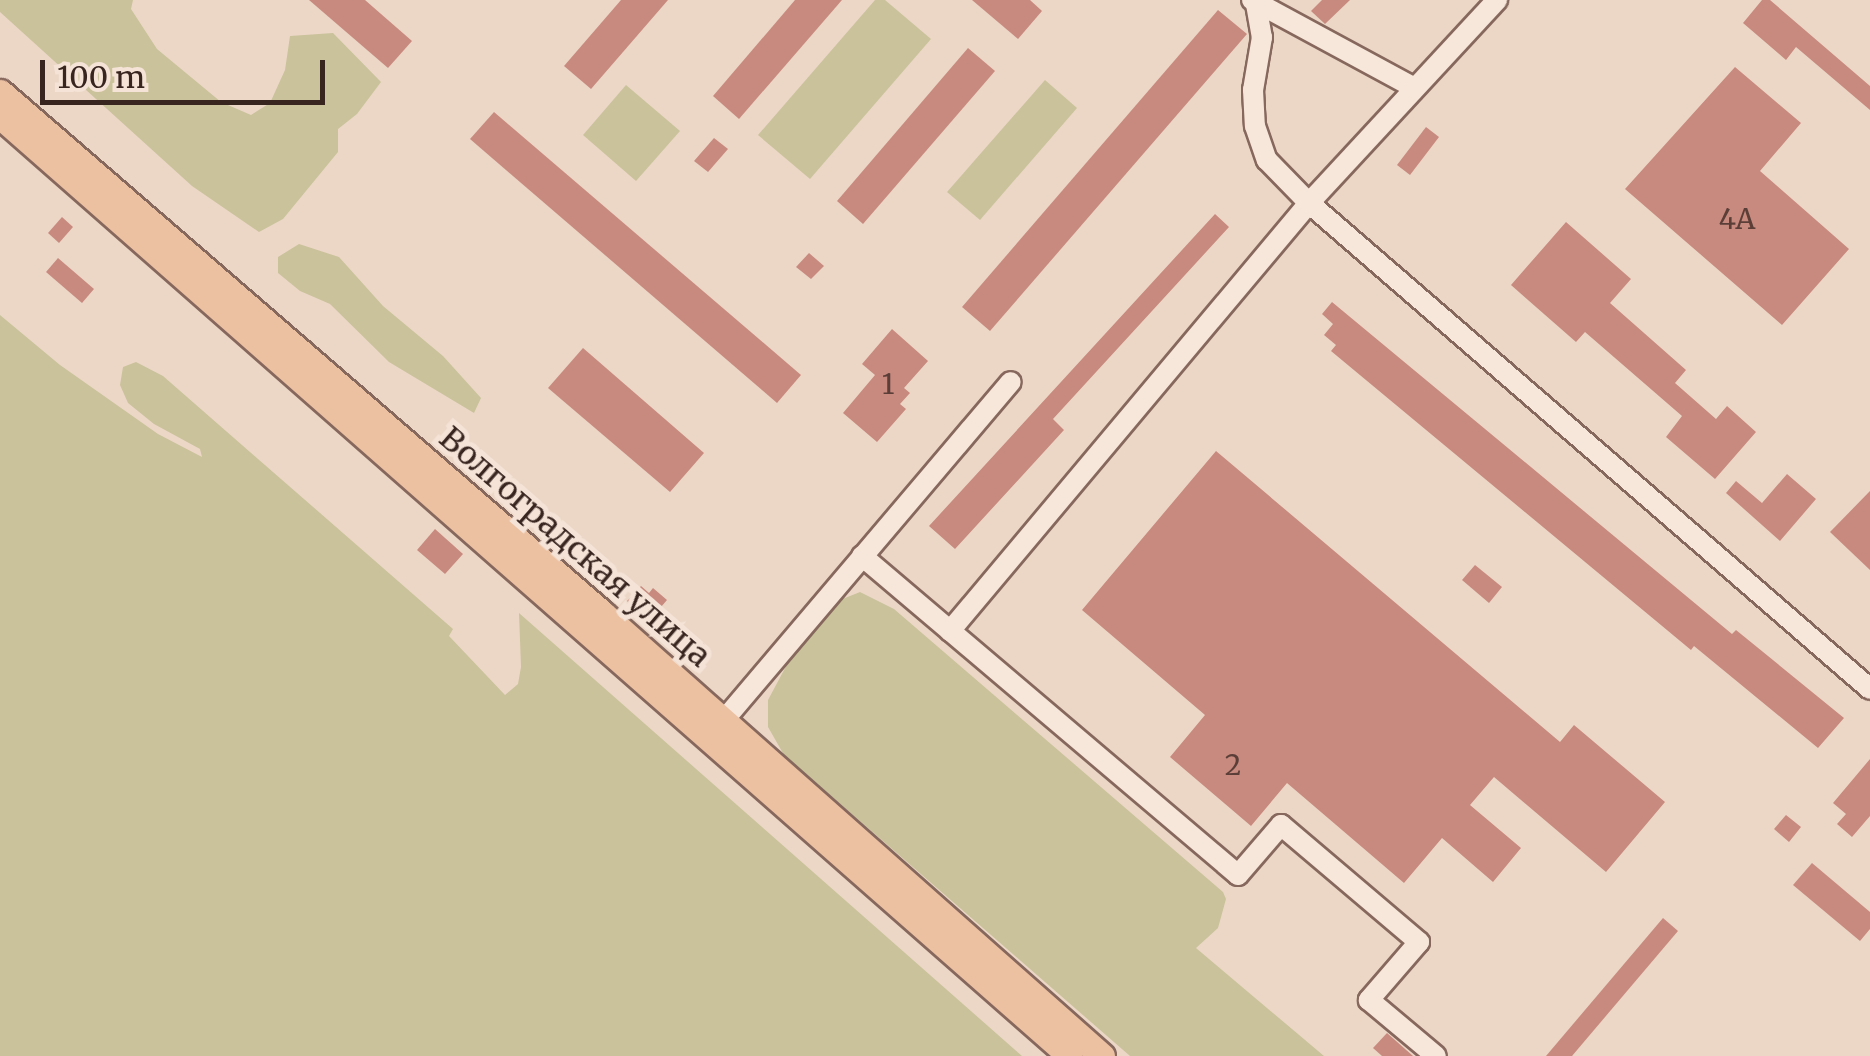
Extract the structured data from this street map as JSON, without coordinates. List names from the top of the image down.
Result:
{
  "streets": {
    "main road": ["Волгоградская улица"]
  },
  "house_numbers": ["4А", "1", "2"],
  "scale_bar": "100 m"
}
